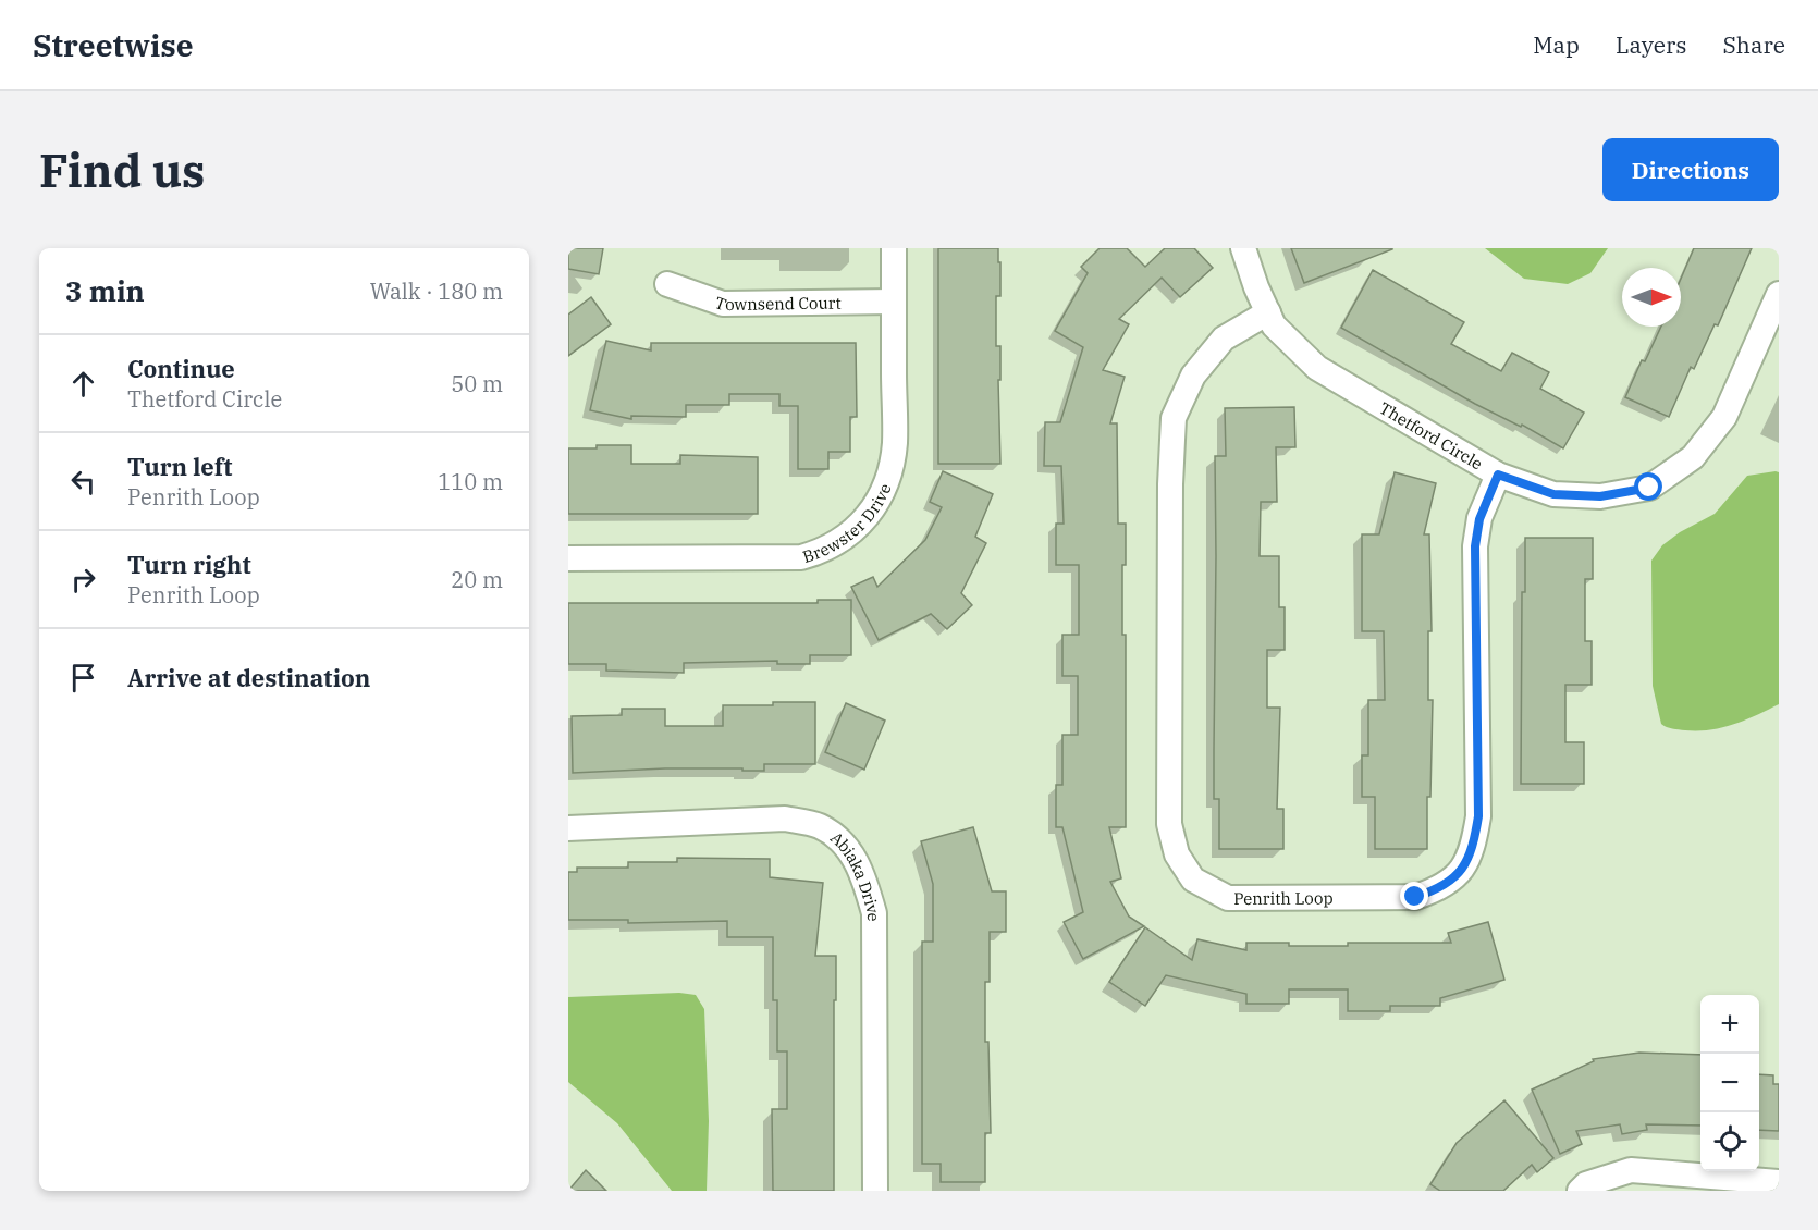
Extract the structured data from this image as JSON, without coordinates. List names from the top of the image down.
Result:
{
  "streets": {
    "street": [
      "Townsend Court",
      "Thetford Circle",
      "Brewster Drive",
      "Abiaka Drive",
      "Penrith Loop"
    ]
  },
  "crossings": [
    ["Townsend Court", "Brewster Drive"],
    ["Thetford Circle", "Penrith Loop"]
  ],
  "north": "right",
  "page": {
    "header": "Streetwise",
    "nav": ["Map", "Layers", "Share"],
    "buttons": "Directions",
    "title": "Find us",
    "heading": ["3 min", "Walk · 180 m"],
    "list": [
      ["Continue", "Thetford Circle", "50 m"],
      ["Turn left", "Penrith Loop", "110 m"],
      ["Turn right", "Penrith Loop", "20 m"],
      "Arrive at destination"
    ],
    "map_buttons": ["+", "−"]
  }
}
